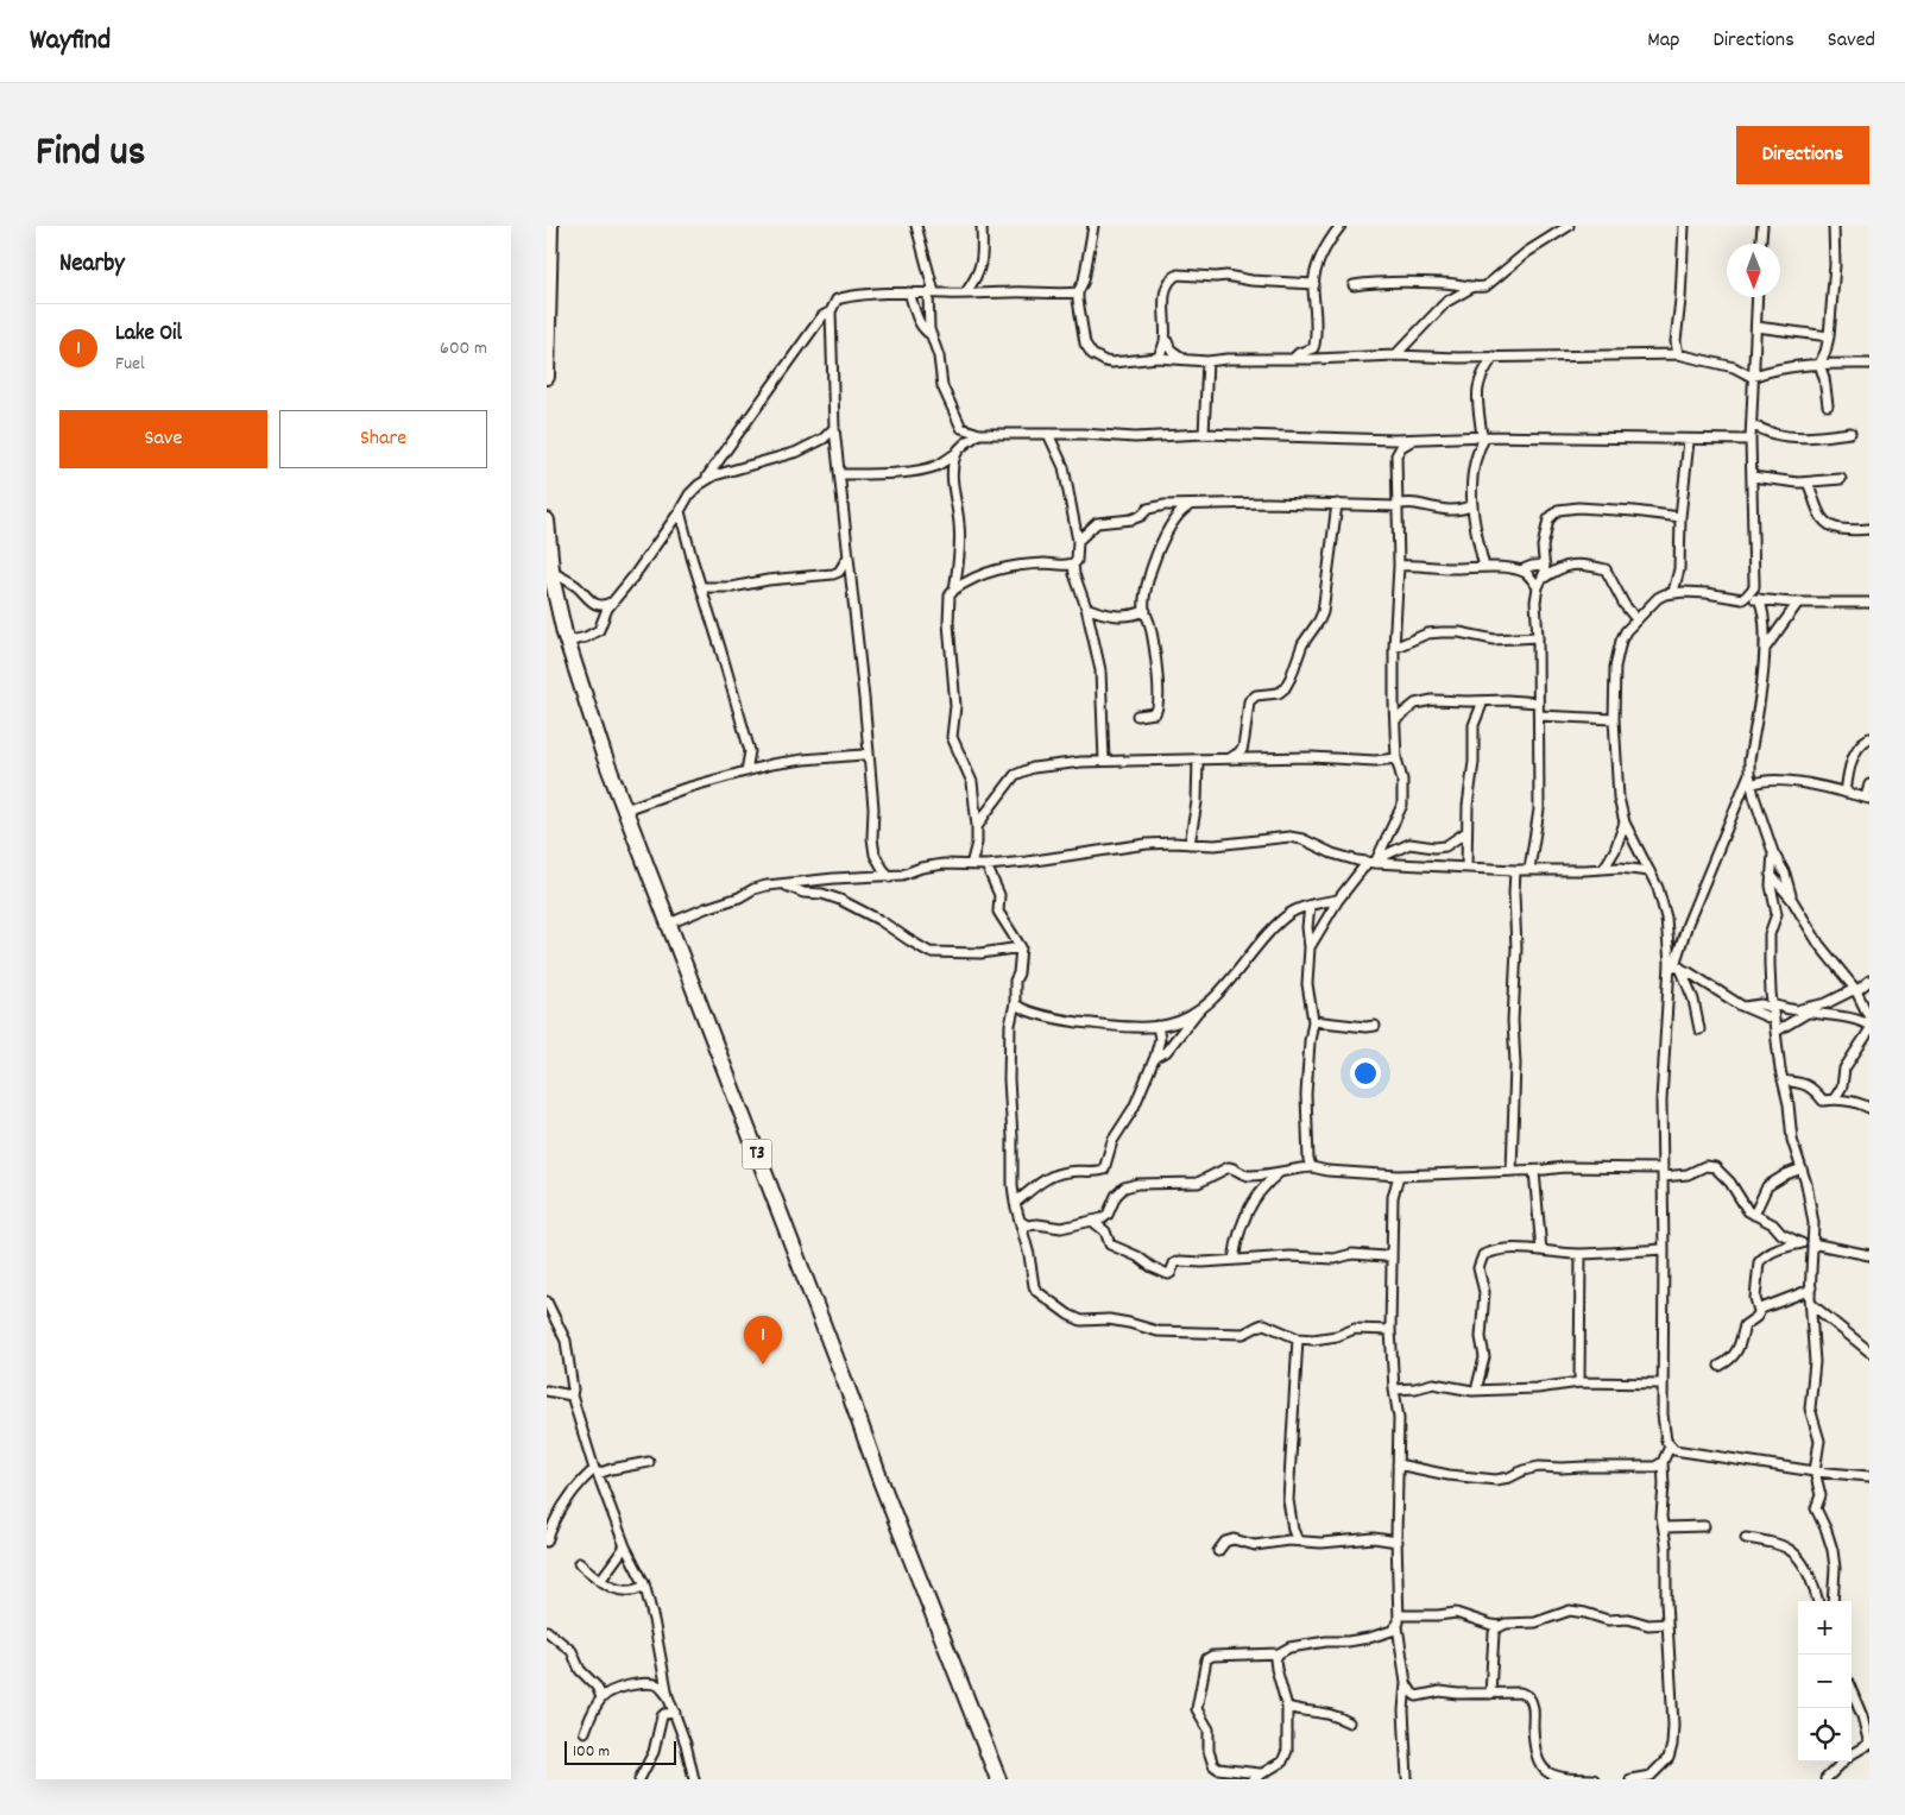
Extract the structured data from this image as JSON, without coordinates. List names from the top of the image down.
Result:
{
  "streets": {
    "highway": ["T3"]
  },
  "scale_bar": "100 m",
  "north": "bottom",
  "page": {
    "header": "Wayfind",
    "nav": ["Map", "Directions", "Saved"],
    "title": "Find us",
    "buttons": [
      "Directions",
      ["Save", "Share"]
    ],
    "heading": "Nearby",
    "list": [
      {
        "mark": "1",
        "name": "Lake Oil",
        "note": "Fuel",
        "value": "600 m"
      }
    ],
    "pins": "1",
    "map_buttons": ["+", "−"],
    "scale": "100 m"
  }
}
